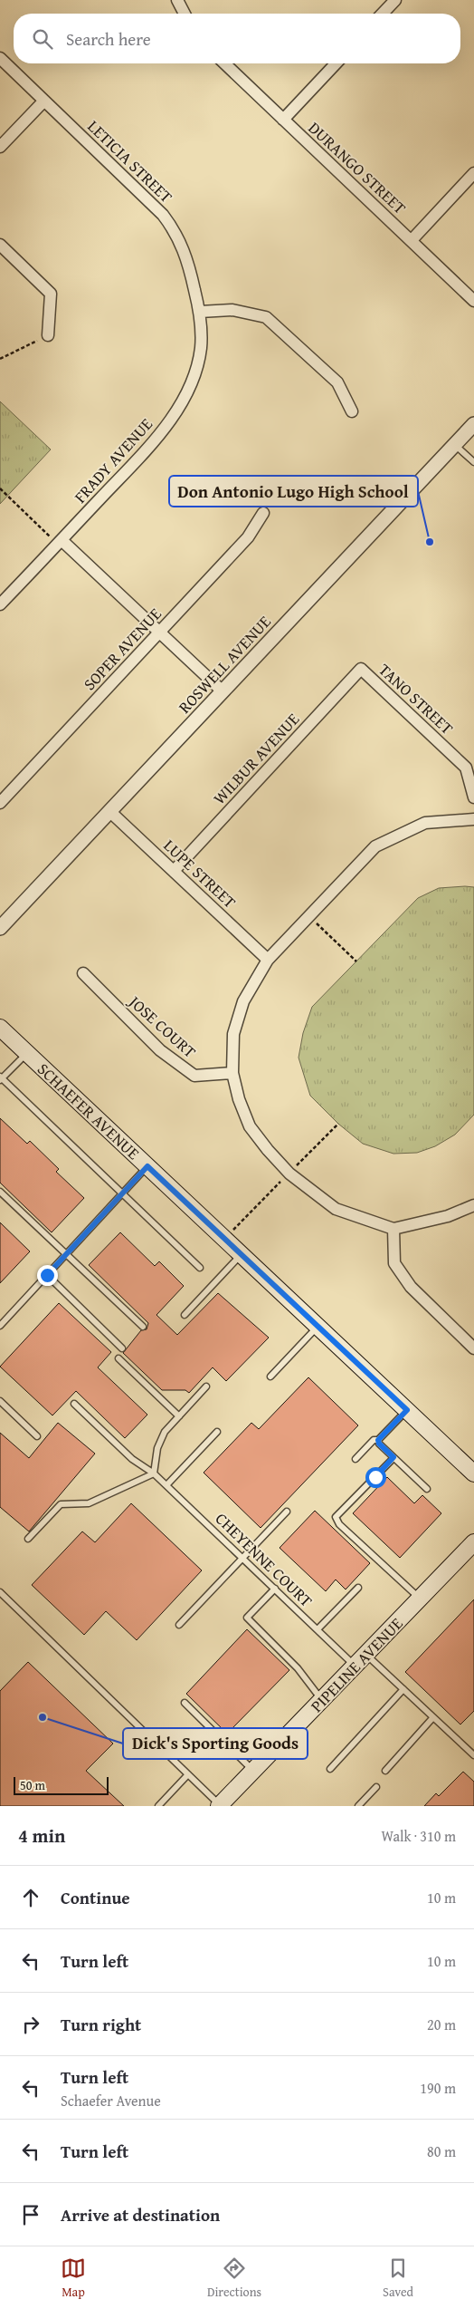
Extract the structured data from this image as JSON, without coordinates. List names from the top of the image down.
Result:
{
  "streets": {
    "main road": ["SCHAEFER AVENUE", "PIPELINE AVENUE"],
    "street": [
      "LETICIA STREET",
      "DURANGO STREET",
      "FRADY AVENUE",
      "SOPER AVENUE",
      "ROSWELL AVENUE",
      "TANO STREET",
      "WILBUR AVENUE",
      "LUPE STREET",
      "JOSE COURT"
    ],
    "lane": ["CHEYENNE COURT"]
  },
  "crossings": [
    ["LETICIA STREET", "FRADY AVENUE"],
    ["ROSWELL AVENUE", "LUPE STREET"],
    ["TANO STREET", "WILBUR AVENUE"],
    ["WILBUR AVENUE", "LUPE STREET"],
    ["CHEYENNE COURT", "PIPELINE AVENUE"]
  ],
  "places": ["Don Antonio Lugo High School", "Dick's Sporting Goods"],
  "scale_bar": "50 m",
  "page": {
    "search": "Search here",
    "scale": "50 m",
    "heading": ["4 min", "Walk · 310 m"],
    "list": [
      ["Continue", "10 m"],
      ["Turn left", "10 m"],
      ["Turn right", "20 m"],
      ["Turn left", "Schaefer Avenue", "190 m"],
      ["Turn left", "80 m"],
      "Arrive at destination"
    ],
    "nav": ["Map", "Directions", "Saved"]
  }
}
